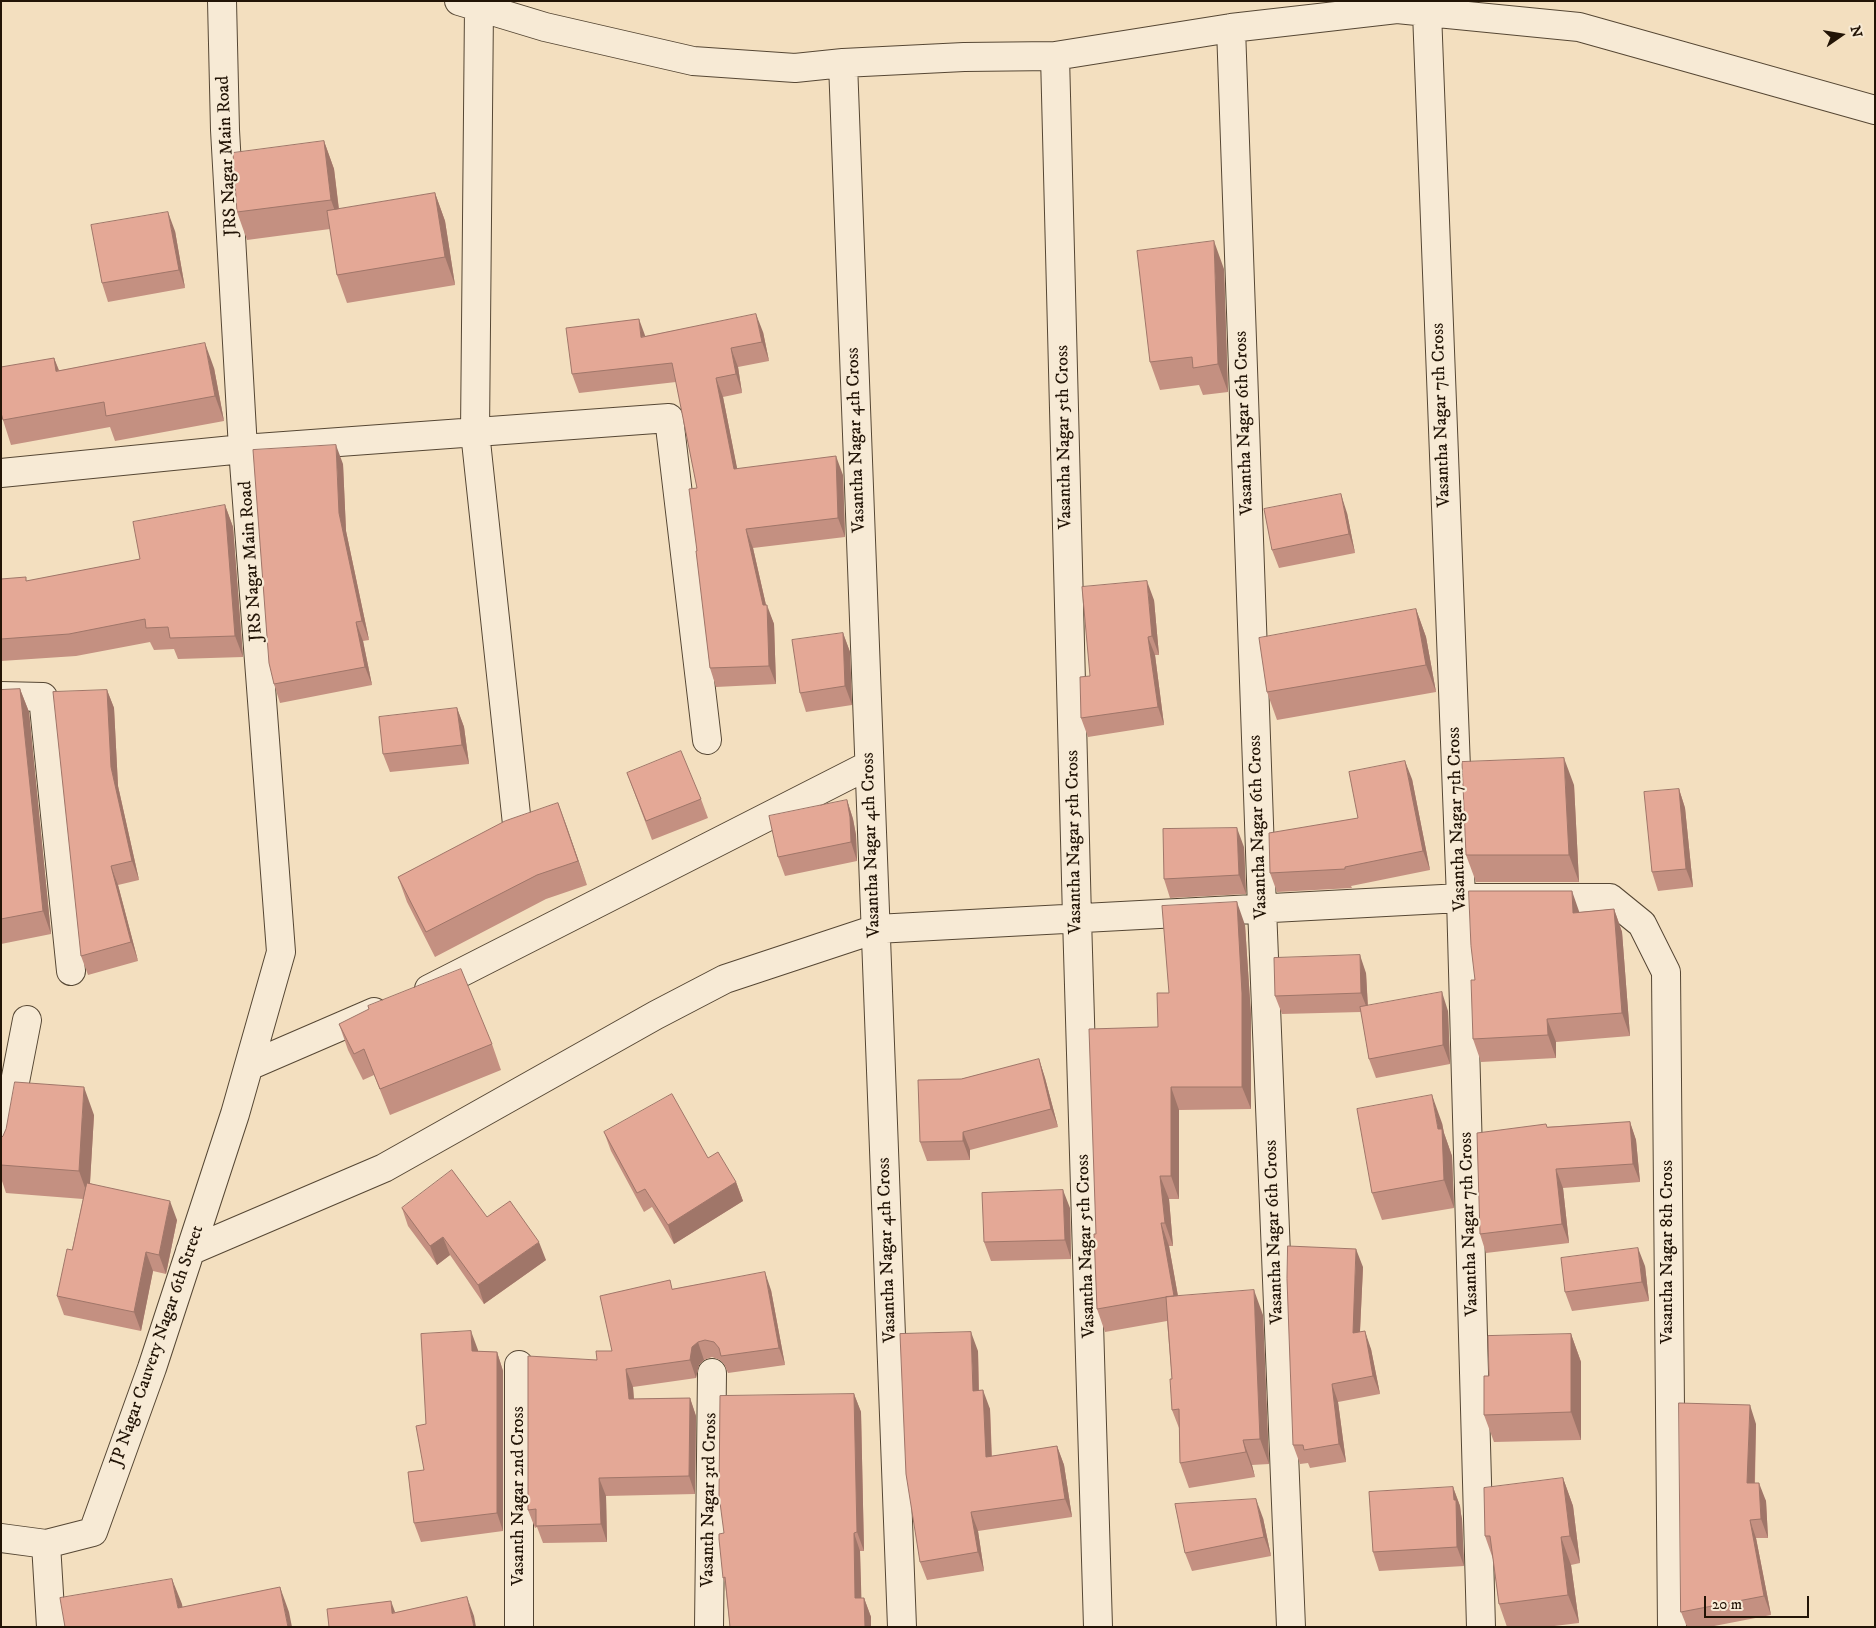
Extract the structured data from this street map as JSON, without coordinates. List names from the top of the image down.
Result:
{
  "streets": {
    "street": [
      "JRS Nagar Main Road",
      "Vasantha Nagar 7th Cross",
      "Vasantha Nagar 6th Cross",
      "Vasantha Nagar 5th Cross",
      "Vasantha Nagar 4th Cross",
      "Vasantha Nagar 8th Cross",
      "JP Nagar Cauvery Nagar 6th Street",
      "Vasanth Nagar 2nd Cross",
      "Vasanth Nagar 3rd Cross"
    ]
  },
  "crossings": [
    ["JRS Nagar Main Road", "JP Nagar Cauvery Nagar 6th Street"],
    ["Vasantha Nagar 7th Cross", "Vasantha Nagar 8th Cross"]
  ],
  "scale_bar": "20 m",
  "north": "right"
}
